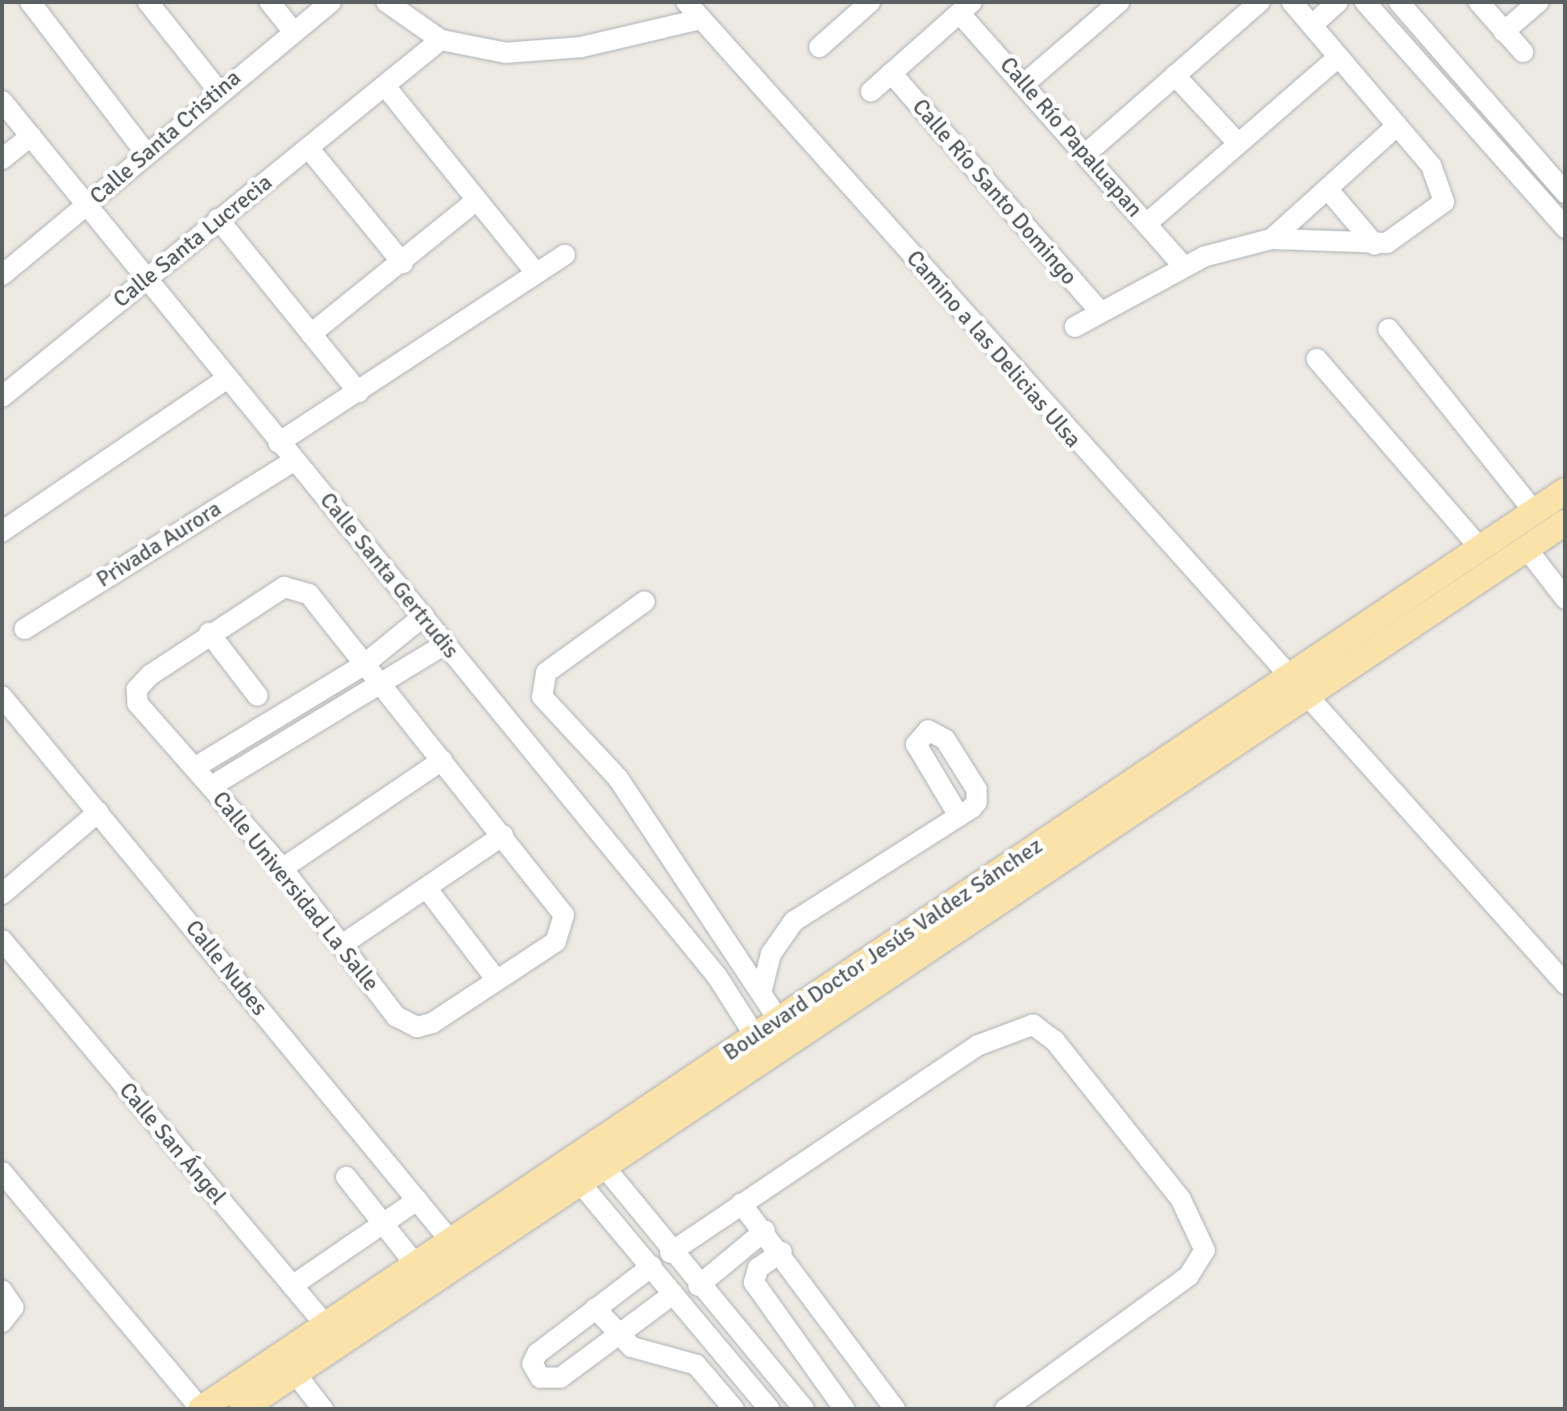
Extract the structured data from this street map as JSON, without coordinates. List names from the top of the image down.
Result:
{
  "streets": {
    "main road": ["Boulevard Doctor Jesús Valdez Sánchez"],
    "street": [
      "Calle Santa Cristina",
      "Calle Río Papaluapan",
      "Calle Río Santo Domingo",
      "Calle Santa Lucrecia",
      "Camino a las Delicias Ulsa",
      "Privada Aurora",
      "Calle Santa Gertrudis",
      "Calle Universidad La Salle",
      "Calle Nubes",
      "Calle San Ángel"
    ]
  },
  "crossings": [
    ["Calle Santa Cristina", "Calle Santa Gertrudis"],
    ["Calle Santa Lucrecia", "Calle Santa Gertrudis"],
    ["Camino a las Delicias Ulsa", "Boulevard Doctor Jesús Valdez Sánchez"],
    ["Privada Aurora", "Calle Santa Gertrudis"],
    ["Calle Santa Gertrudis", "Boulevard Doctor Jesús Valdez Sánchez"],
    ["Boulevard Doctor Jesús Valdez Sánchez", "Calle Nubes"],
    ["Boulevard Doctor Jesús Valdez Sánchez", "Calle San Ángel"]
  ]
}
